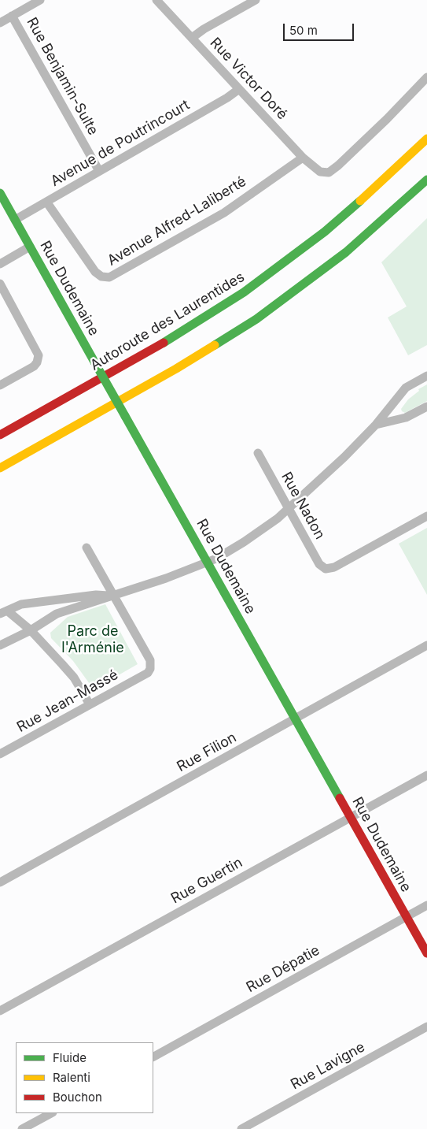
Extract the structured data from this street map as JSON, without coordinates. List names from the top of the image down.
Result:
{
  "streets": {
    "main road": ["Rue Dudemaine", "Autoroute des Laurentides"],
    "street": [
      "Rue Benjamin-Sulte",
      "Rue Victor Doré",
      "Avenue de Poutrincourt",
      "Avenue Alfred-Laliberté",
      "Rue Nadon",
      "Rue Jean-Massé",
      "Rue Filion",
      "Rue Guertin",
      "Rue Dépatie",
      "Rue Lavigne"
    ]
  },
  "crossings": [
    ["Rue Benjamin-Sulte", "Avenue de Poutrincourt"],
    ["Rue Victor Doré", "Avenue de Poutrincourt"],
    ["Rue Victor Doré", "Avenue Alfred-Laliberté"],
    ["Avenue de Poutrincourt", "Avenue Alfred-Laliberté"],
    ["Avenue de Poutrincourt", "Rue Dudemaine"],
    ["Rue Dudemaine", "Rue Filion"],
    ["Rue Dudemaine", "Rue Guertin"],
    ["Rue Dudemaine", "Rue Dépatie"]
  ],
  "parks": ["Parc de l'Arménie"],
  "legend": ["Fluide", "Ralenti", "Bouchon"],
  "scale_bar": "50 m"
}
